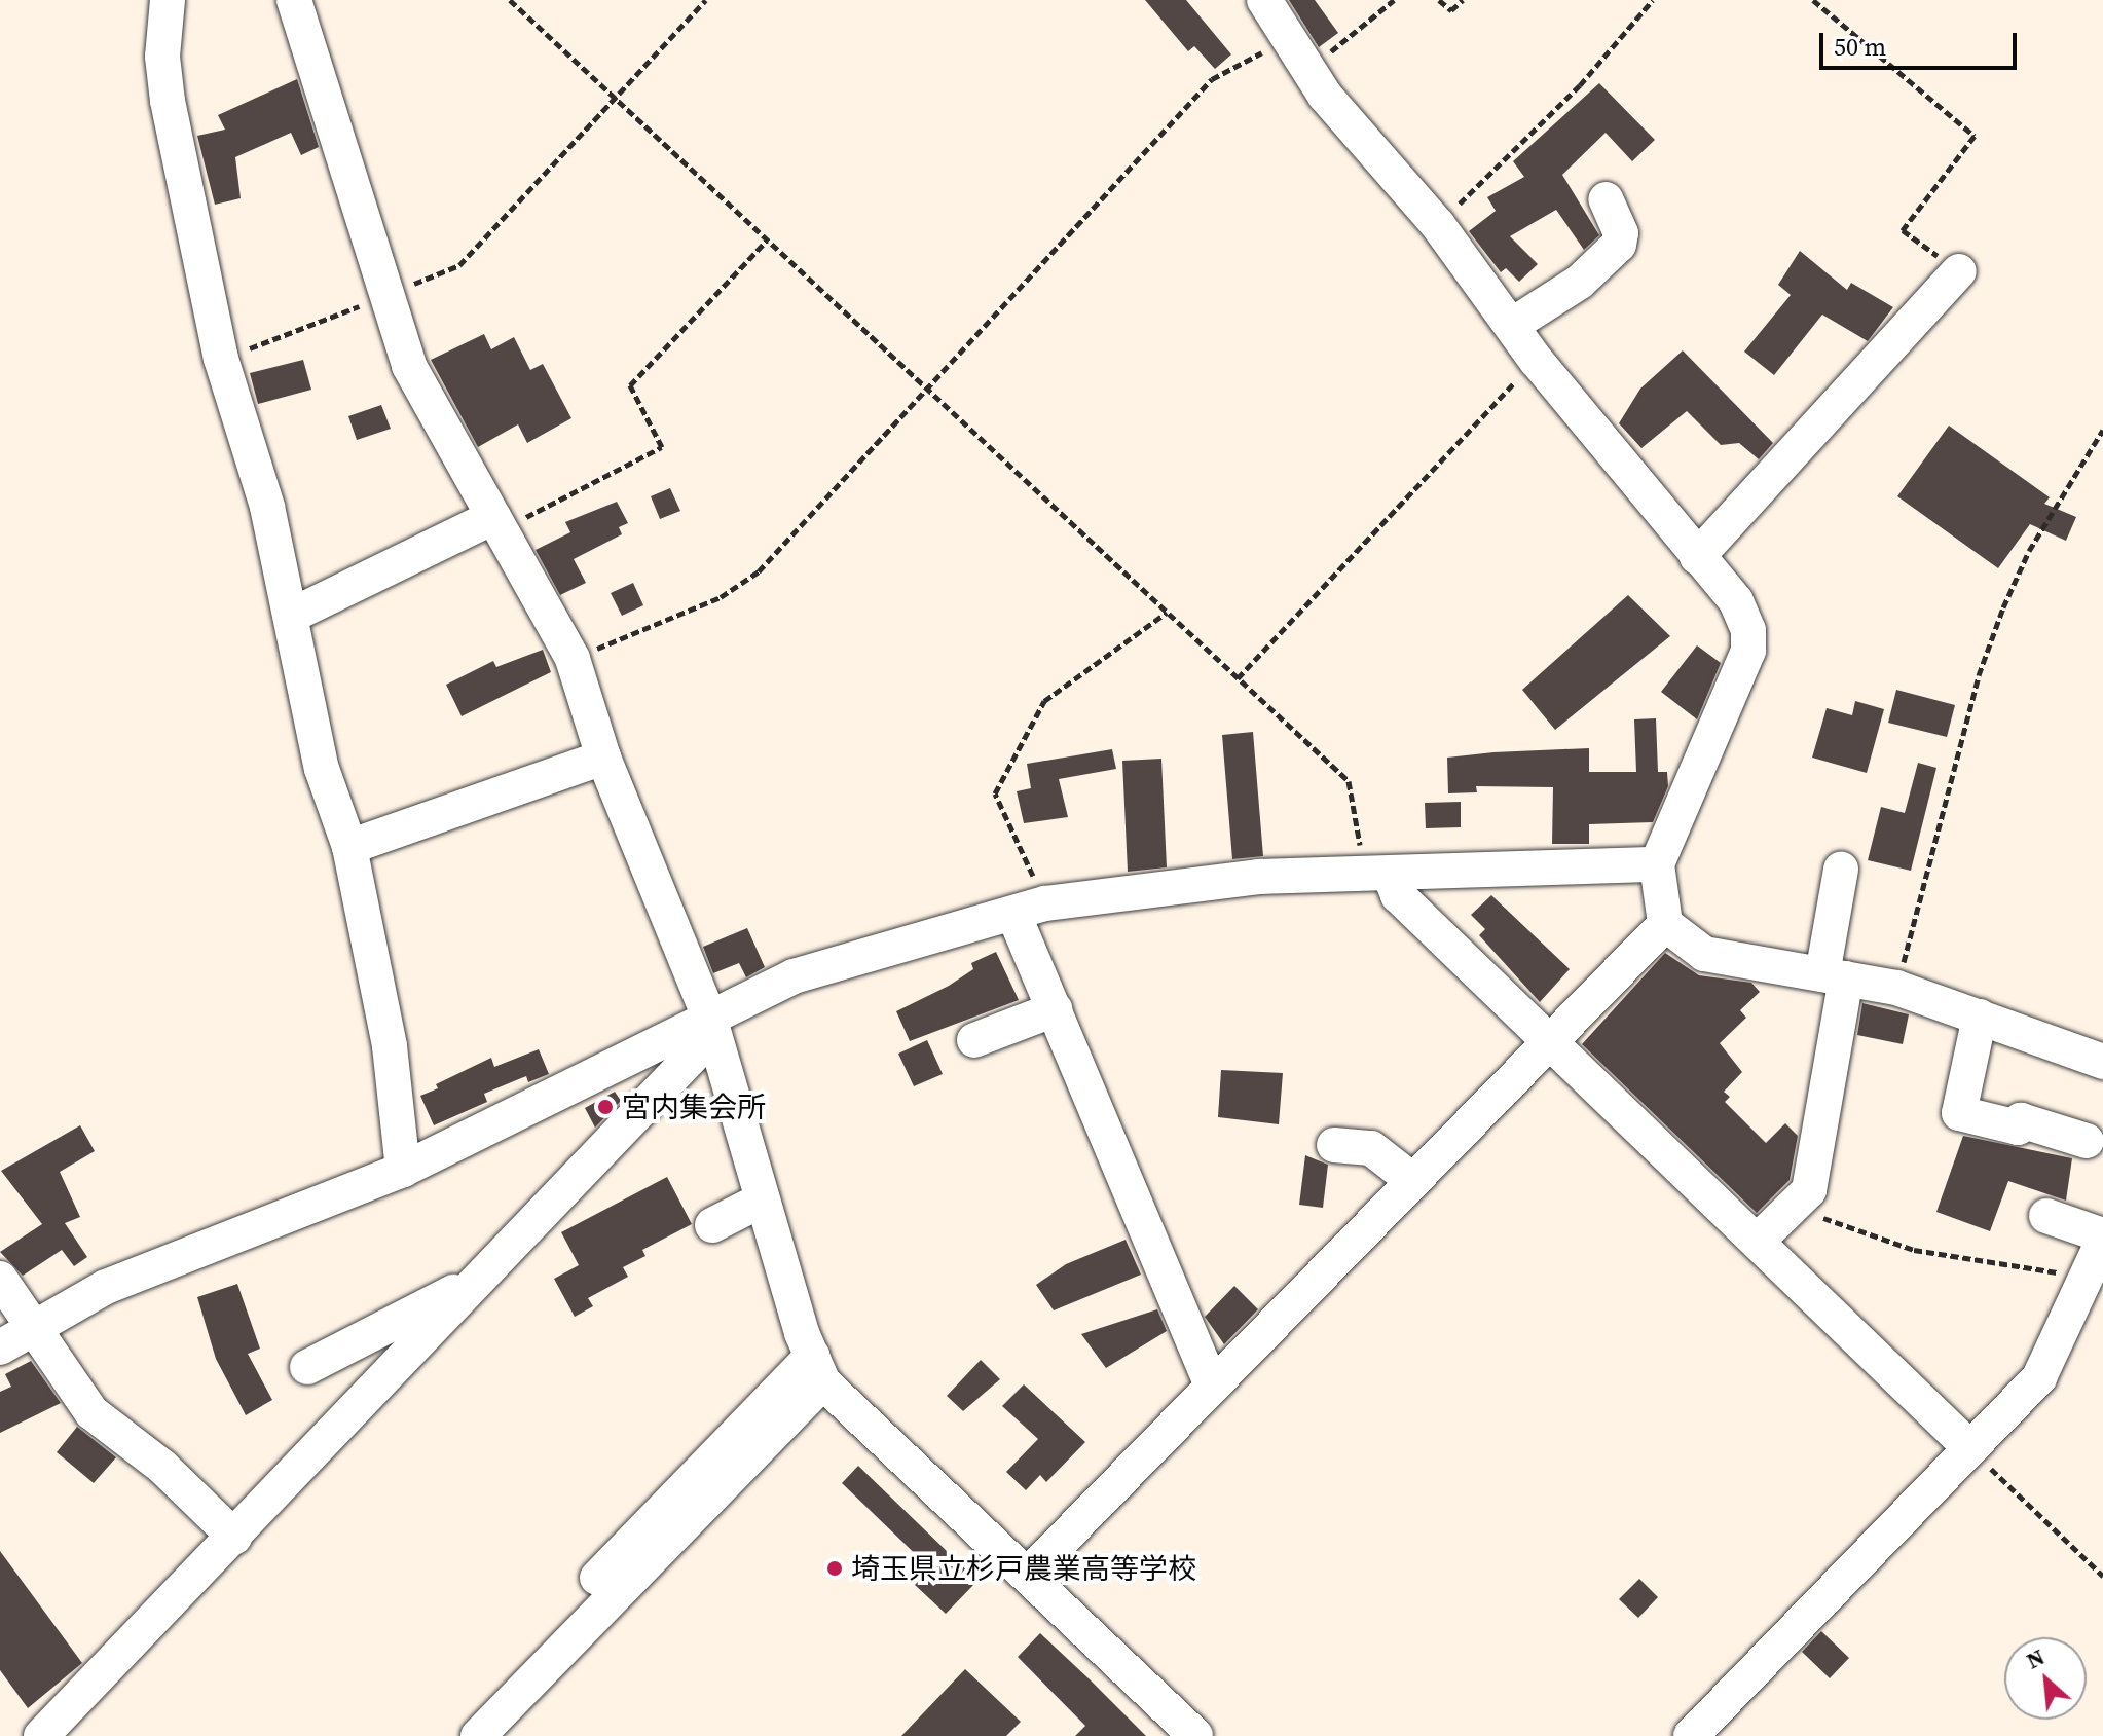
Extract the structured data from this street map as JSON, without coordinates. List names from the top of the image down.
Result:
{
  "places": ["宮内集会所", "埼玉県立杉戸農業高等学校"],
  "scale_bar": "50 m",
  "north": "top left"
}
